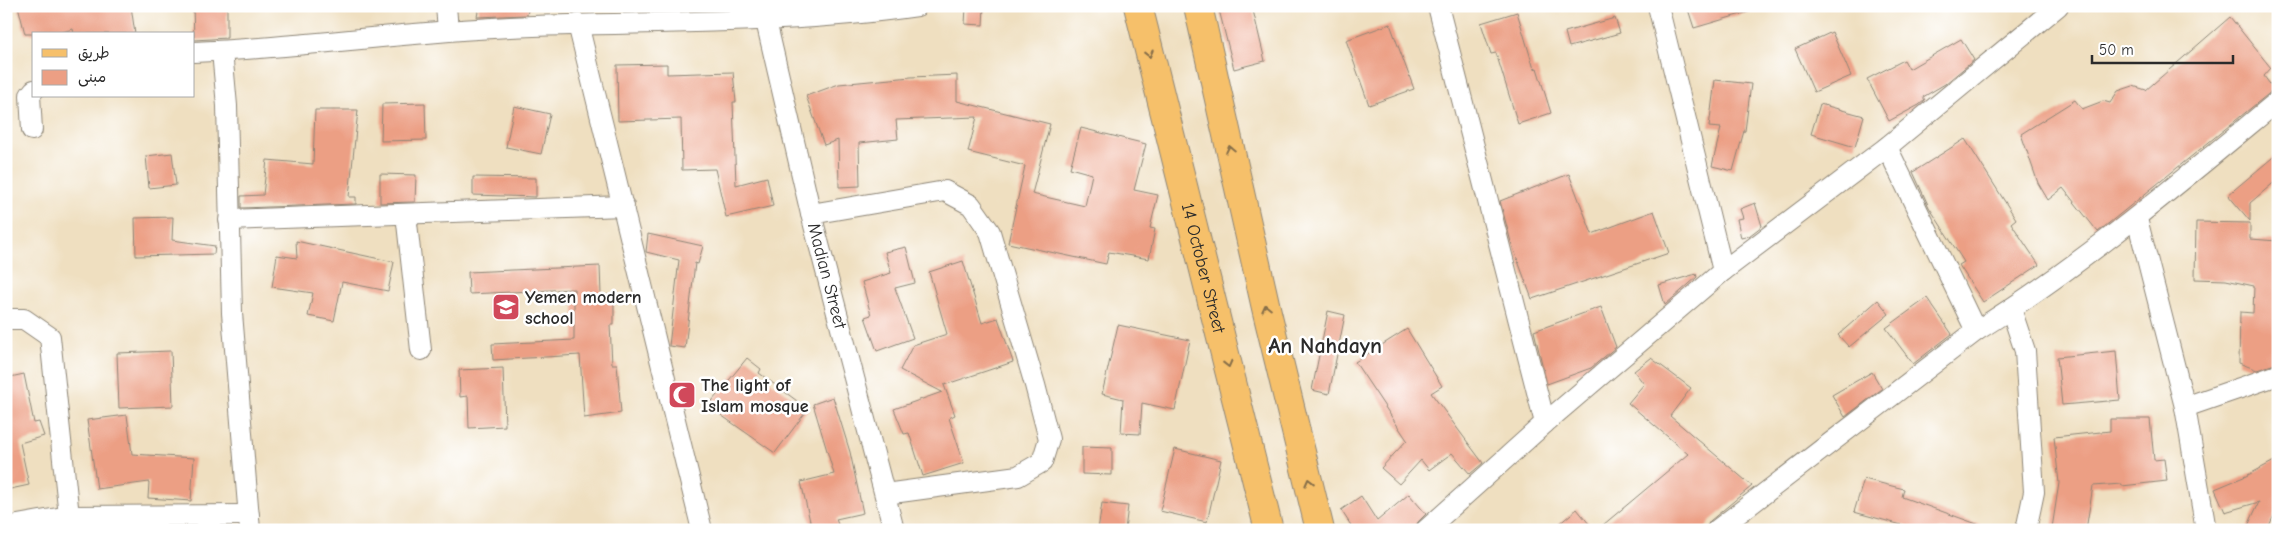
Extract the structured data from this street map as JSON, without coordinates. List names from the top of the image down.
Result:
{
  "streets": {
    "main road": ["14 October Street"],
    "street": ["Madian Street"]
  },
  "districts": ["An Nahdayn"],
  "places": {
    "school or university": ["Yemen modern school"],
    "mosque": ["The light of Islam mosque"]
  },
  "legend": ["طريق", "مبنى"],
  "scale_bar": "50 m"
}
